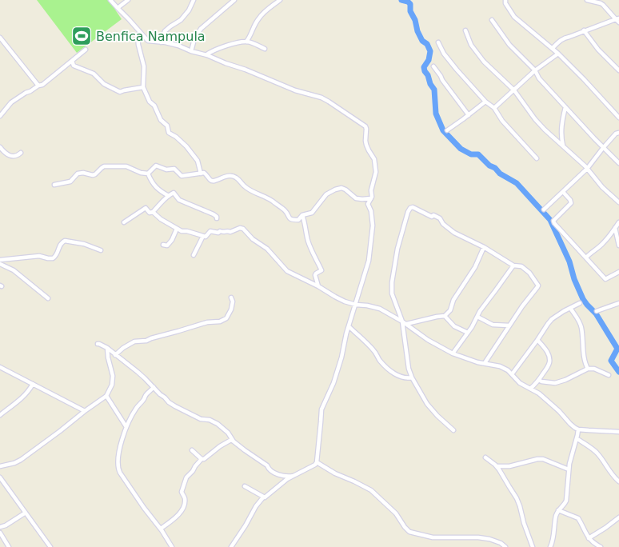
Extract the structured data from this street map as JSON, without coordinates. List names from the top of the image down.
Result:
{
  "places": {
    "sports": ["Benfica Nampula"]
  }
}
